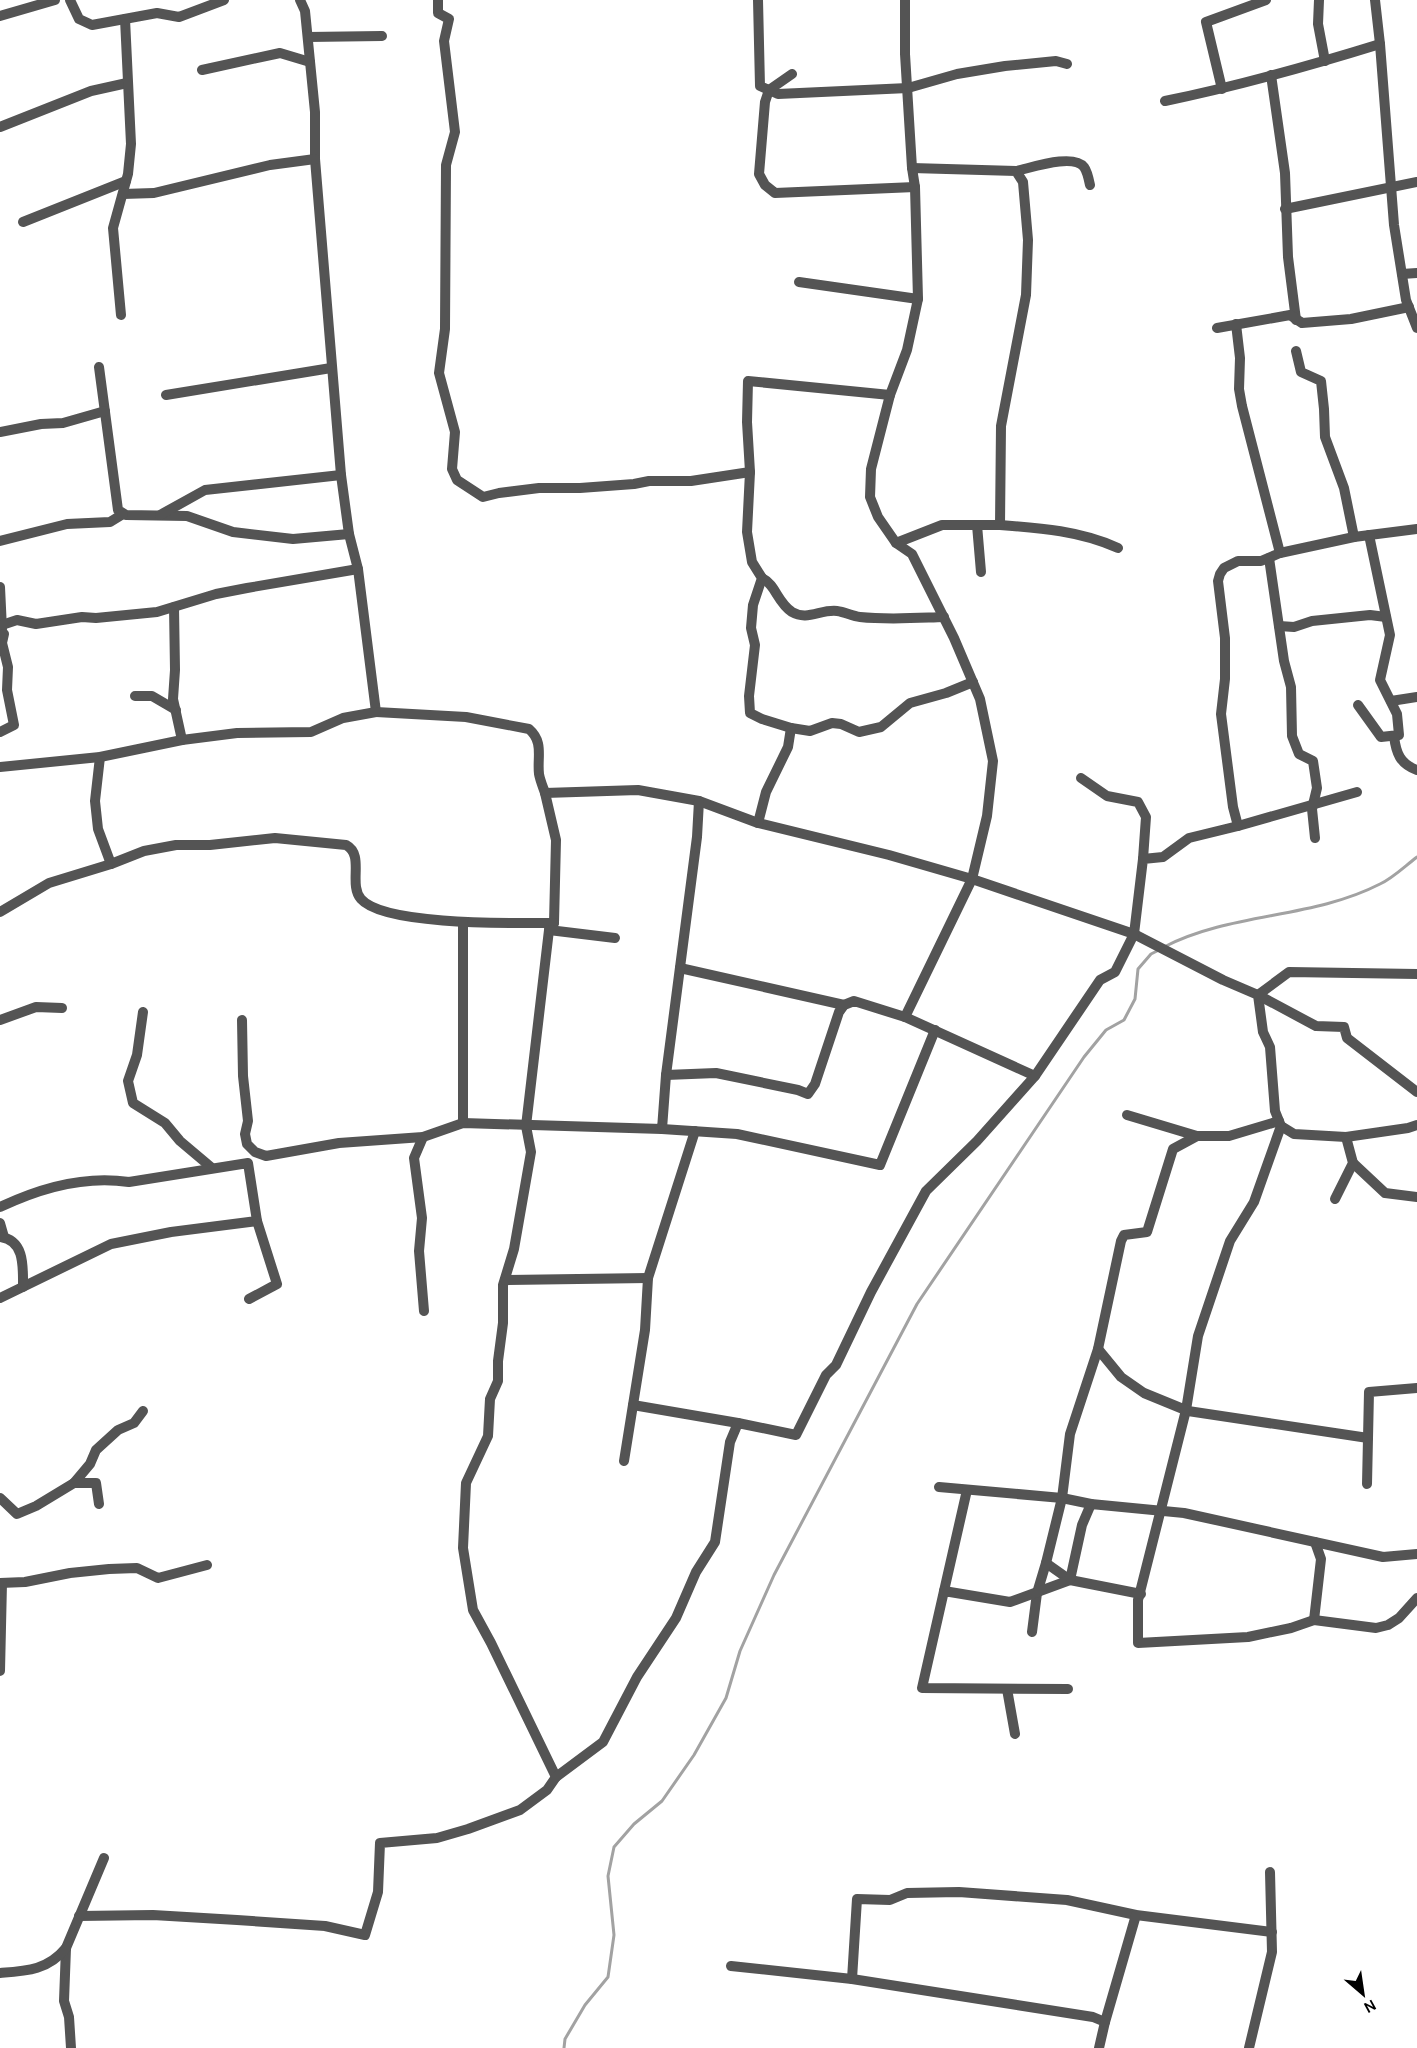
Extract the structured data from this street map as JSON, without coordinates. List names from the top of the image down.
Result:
{
  "north": "bottom right"
}
